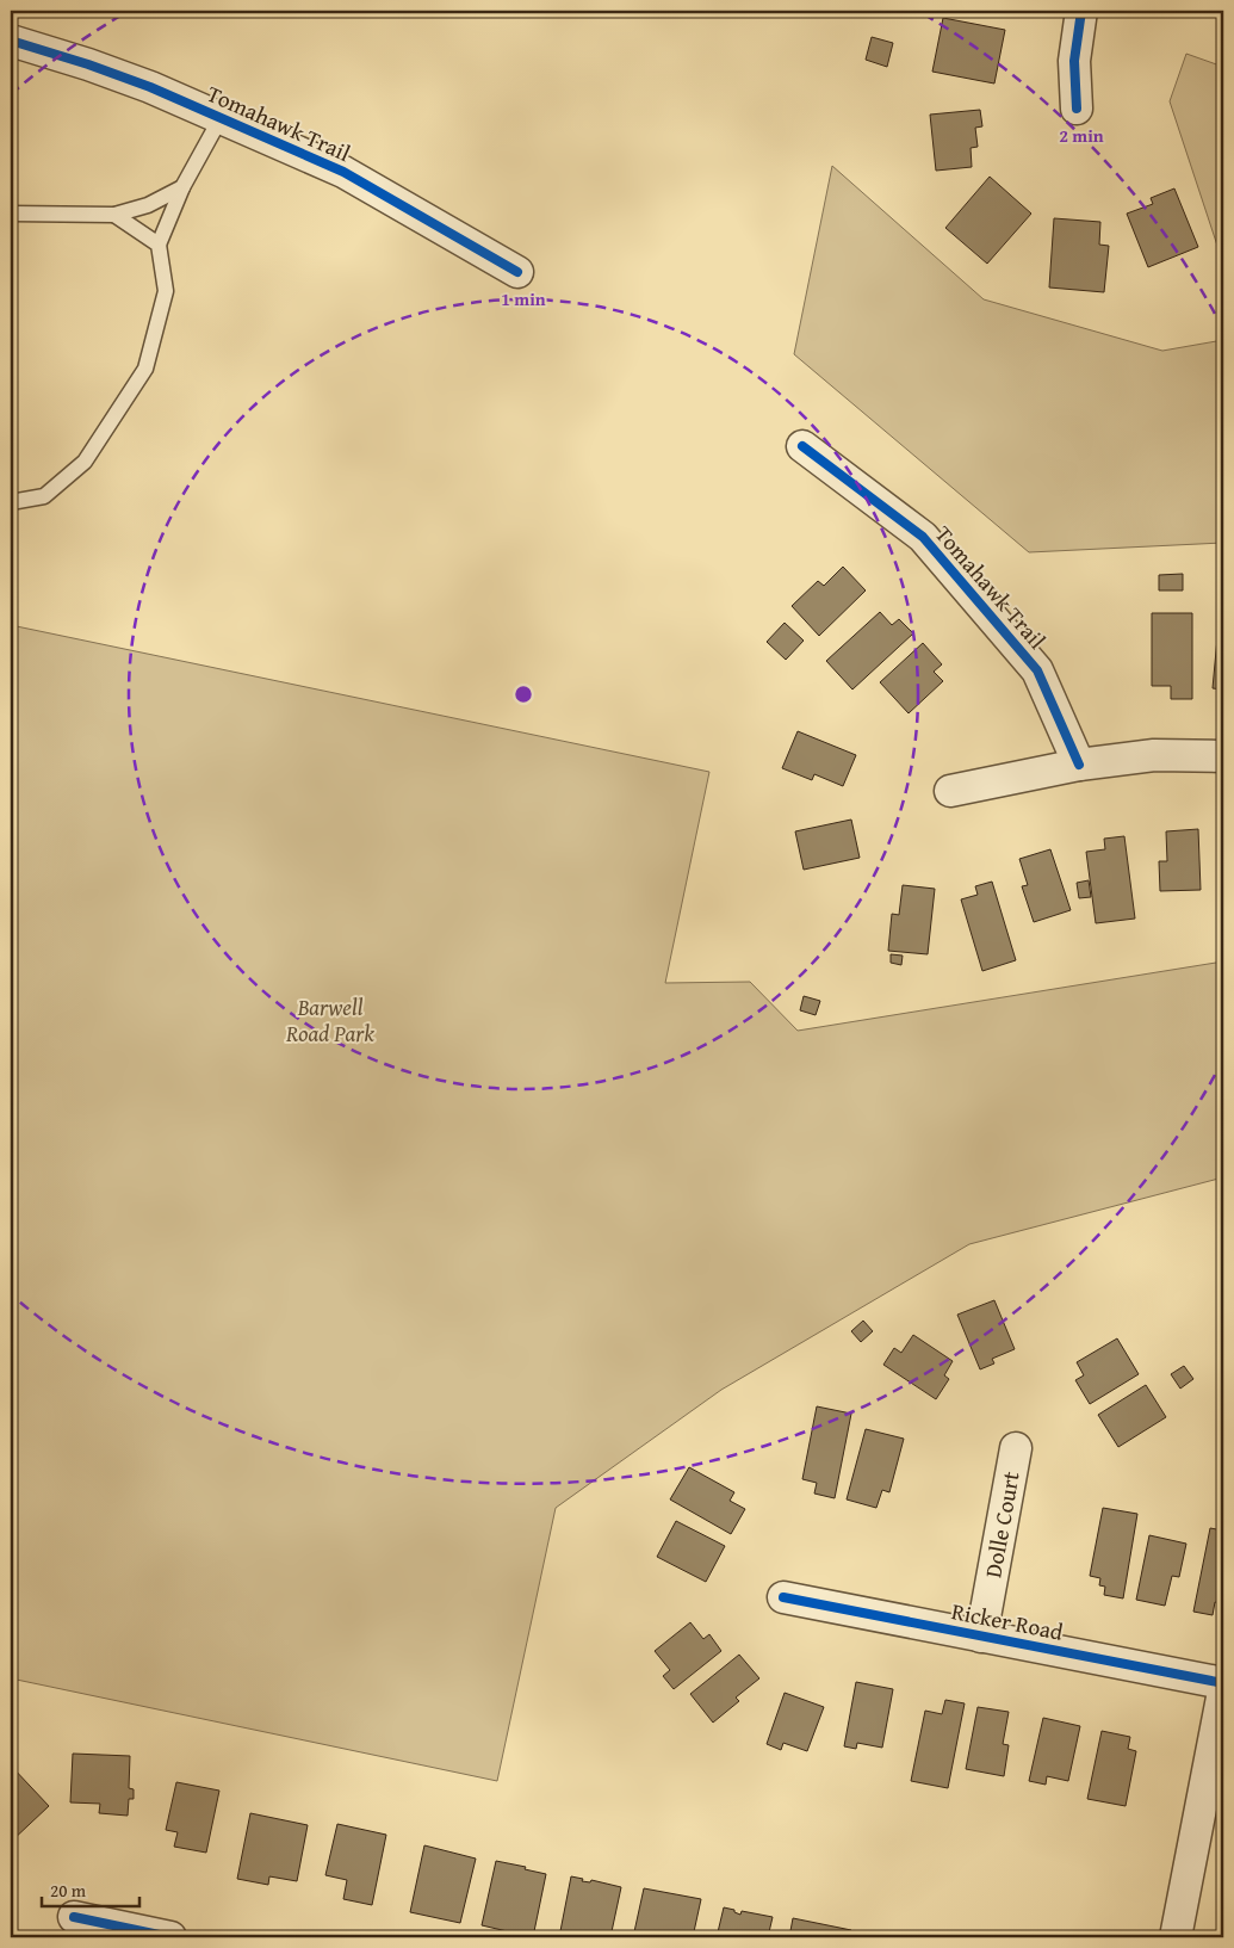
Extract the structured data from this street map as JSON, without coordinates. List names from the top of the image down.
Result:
{
  "streets": {
    "street": ["Tomahawk Trail", "Dolle Court", "Ricker Road"]
  },
  "crossings": [
    ["Dolle Court", "Ricker Road"]
  ],
  "parks": ["Barwell Road Park"],
  "scale_bar": "20 m",
  "rings": ["2 min", "1 min"]
}
